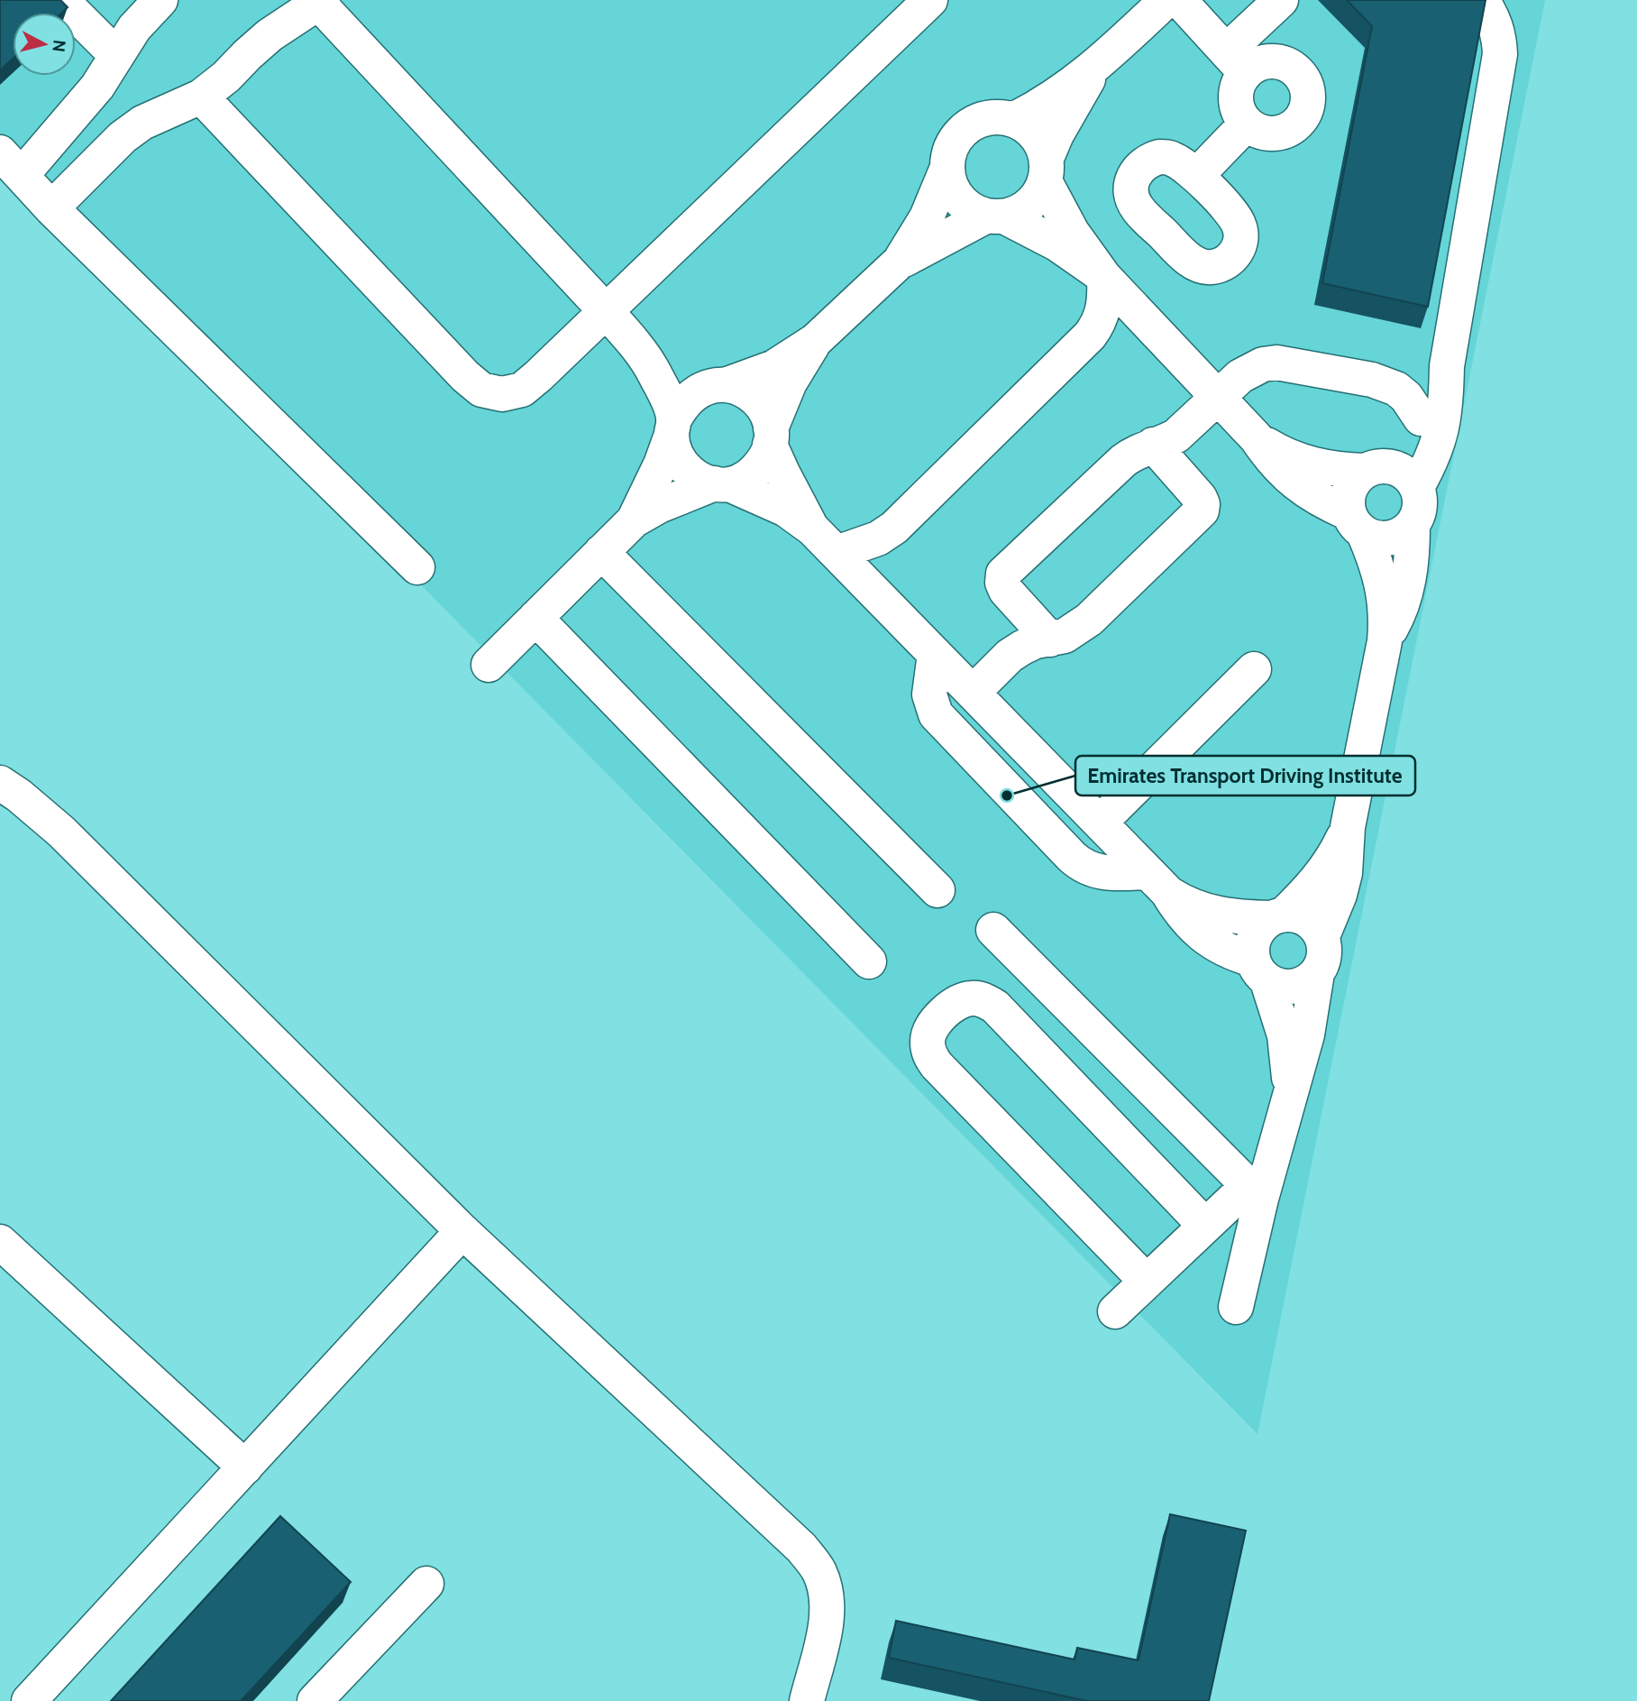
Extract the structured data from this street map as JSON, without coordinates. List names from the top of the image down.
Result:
{
  "places": ["Emirates Transport Driving Institute"],
  "north": "right"
}
